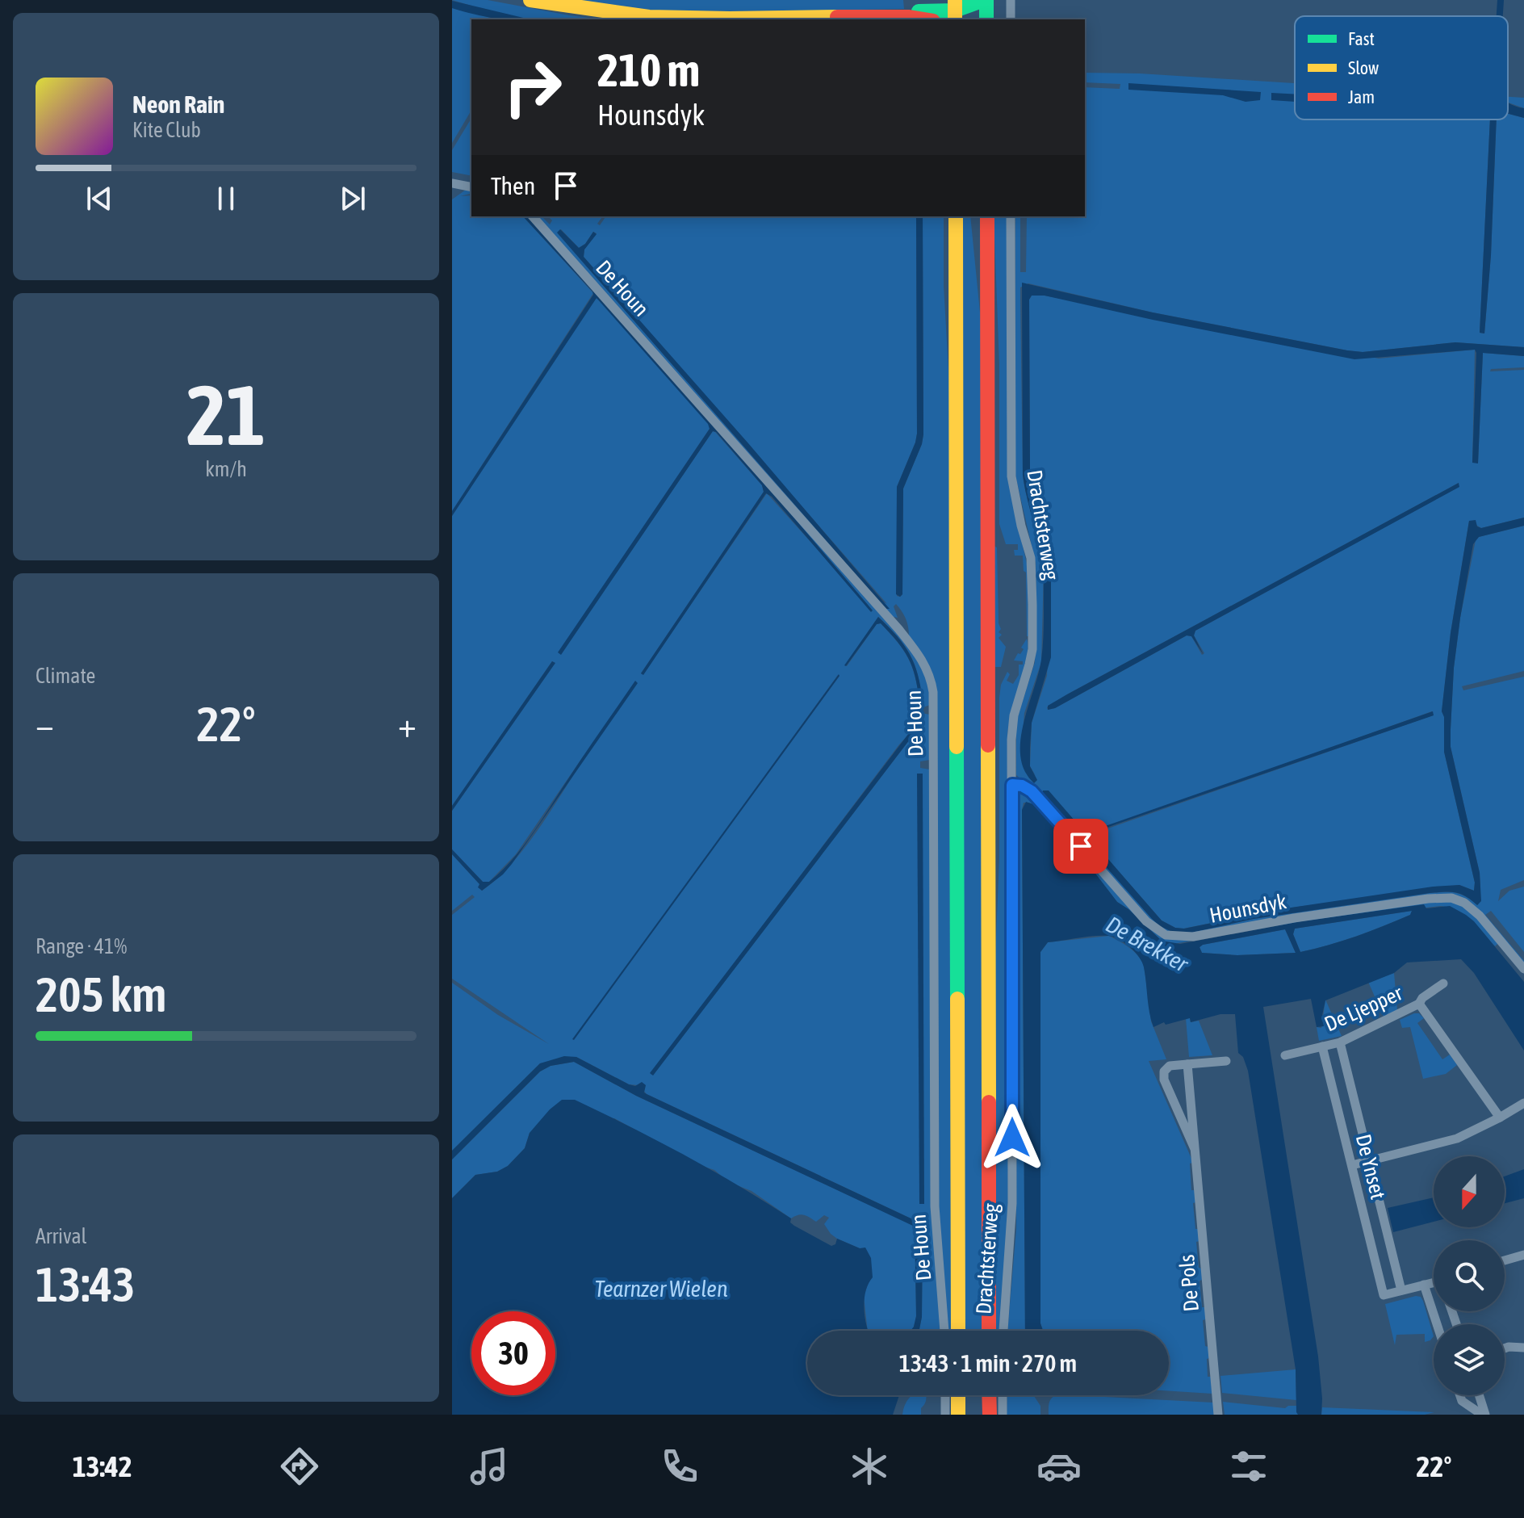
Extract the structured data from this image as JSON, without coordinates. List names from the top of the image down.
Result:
{
  "streets": {
    "main road": ["Drachtsterweg"],
    "street": [
      "De Houn",
      "Hounsdyk",
      "De Ljepper",
      "De Ynset",
      "De Pols"
    ]
  },
  "crossings": [
    ["Drachtsterweg", "Hounsdyk"],
    ["De Ljepper", "De Ynset"]
  ],
  "water": ["De Brekker", "Tearnzer Wielen"],
  "legend": ["Fast", "Slow", "Jam"],
  "north": "bottom",
  "page": {
    "turn": ["210 m", "Hounsdyk"],
    "song": ["Neon Rain", "Kite Club"],
    "then": "Then",
    "tile": [
      ["21", "km/h"],
      "Climate",
      ["Range · 41%", "205 km"],
      ["Arrival", "13:43"]
    ],
    "heat": ["−", "22°", "+"],
    "limit": "30",
    "trip": "13:43 · 1 min · 270 m",
    "tabs": ["13:42", "22°"]
  }
}
